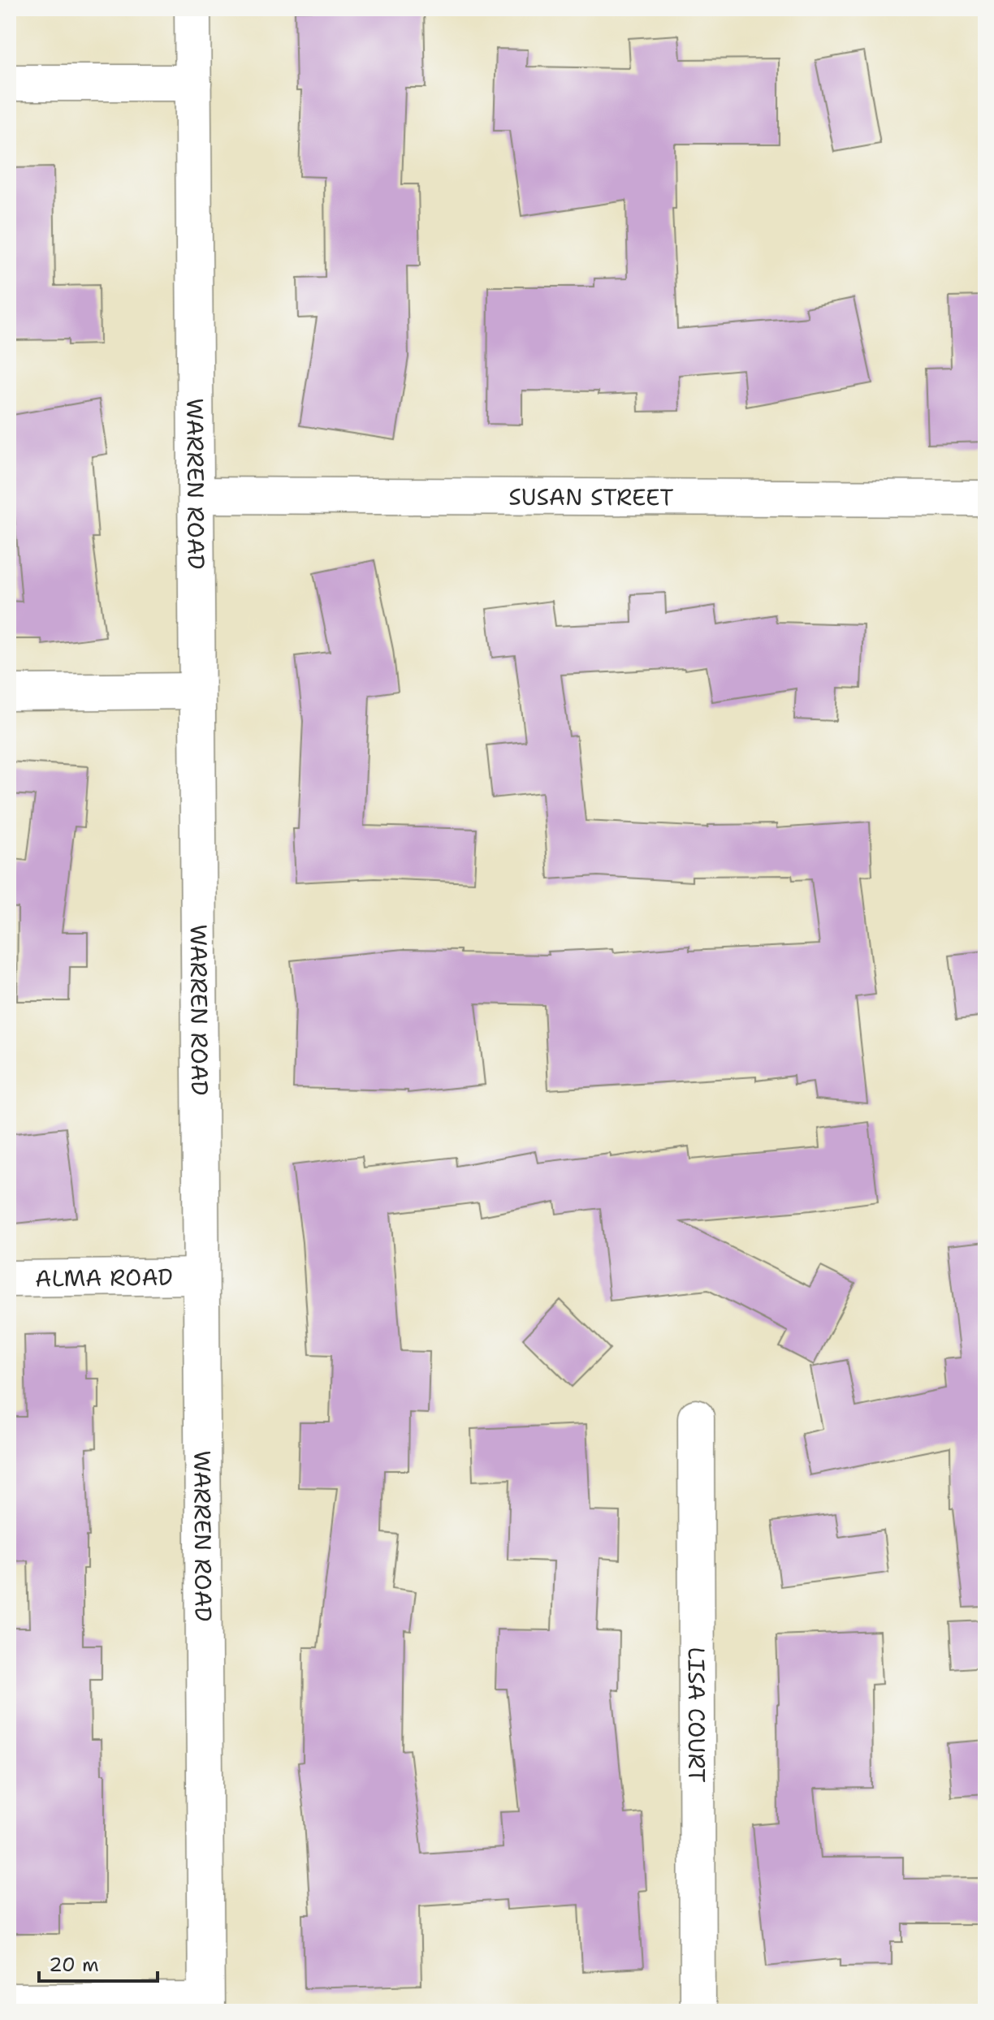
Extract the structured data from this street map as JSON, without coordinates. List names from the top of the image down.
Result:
{
  "streets": {
    "street": [
      "WARREN ROAD",
      "SUSAN STREET",
      "ALMA ROAD",
      "LISA COURT"
    ]
  },
  "crossings": [
    ["WARREN ROAD", "SUSAN STREET"],
    ["WARREN ROAD", "ALMA ROAD"]
  ],
  "scale_bar": "20 m"
}
